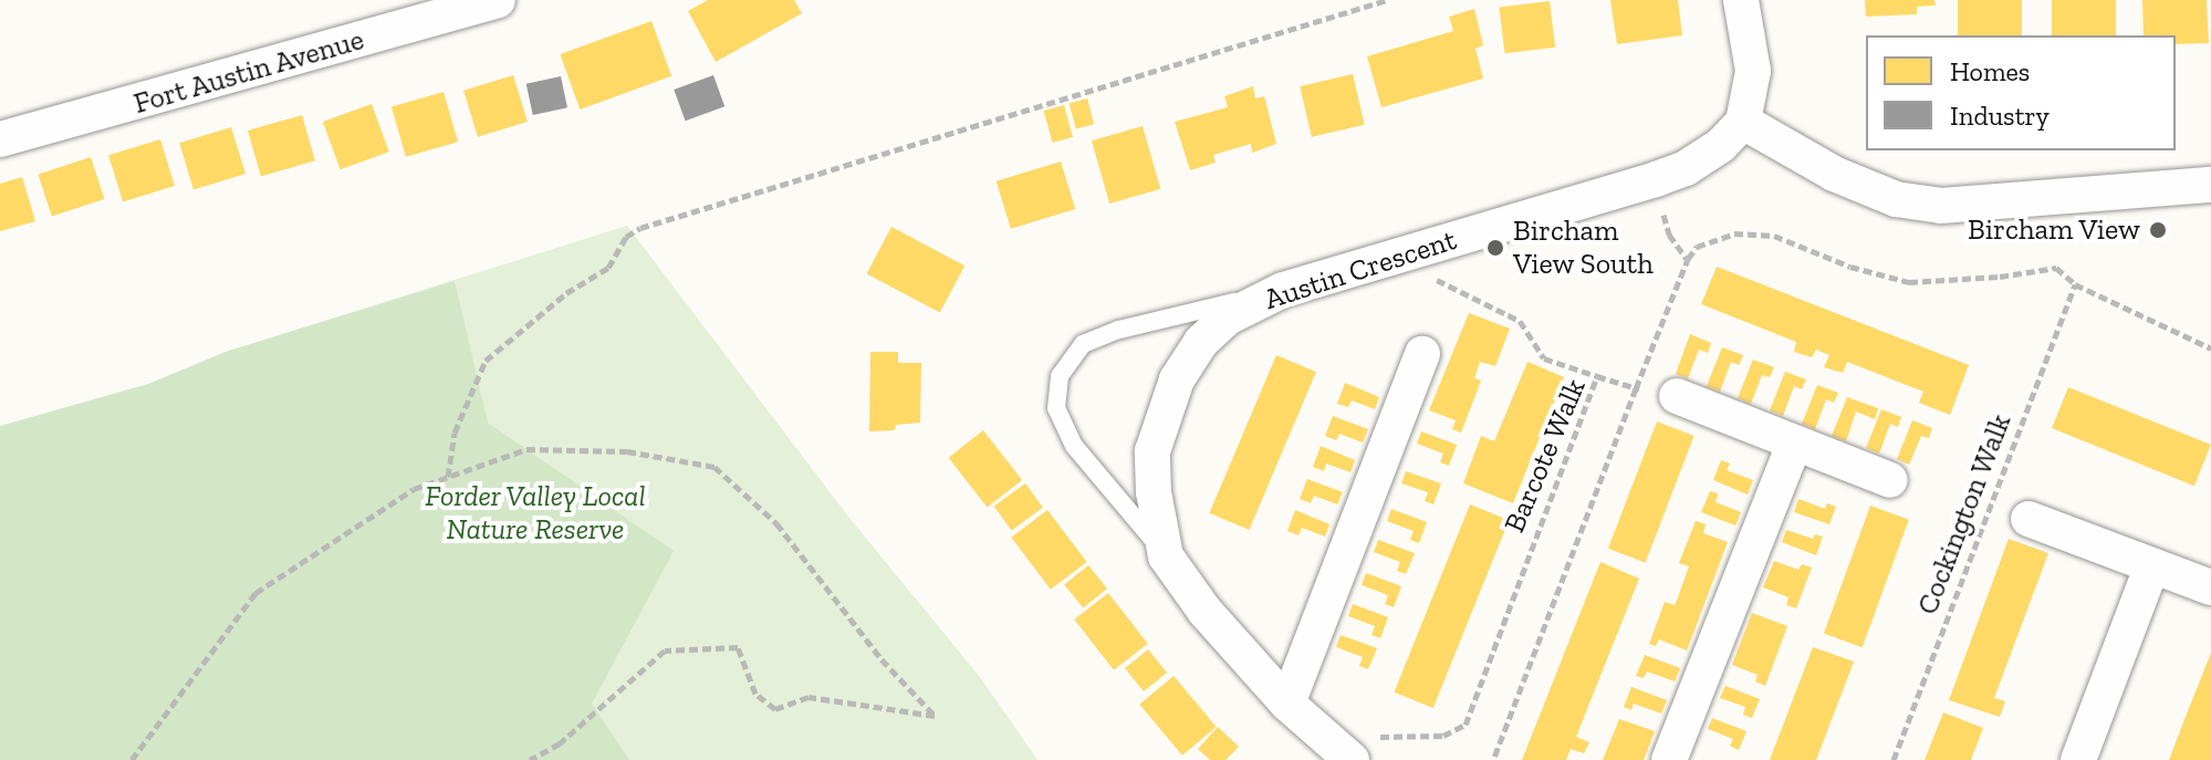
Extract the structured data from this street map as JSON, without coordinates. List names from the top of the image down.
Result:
{
  "streets": {
    "street": ["Fort Austin Avenue", "Austin Crescent"],
    "path": ["Barcote Walk", "Cockington Walk"]
  },
  "crossings": [
    ["Austin Crescent", "Barcote Walk"]
  ],
  "parks": ["Forder Valley Local Nature Reserve"],
  "places": ["Bircham View", "Bircham View South"],
  "legend": ["Homes", "Industry"]
}
